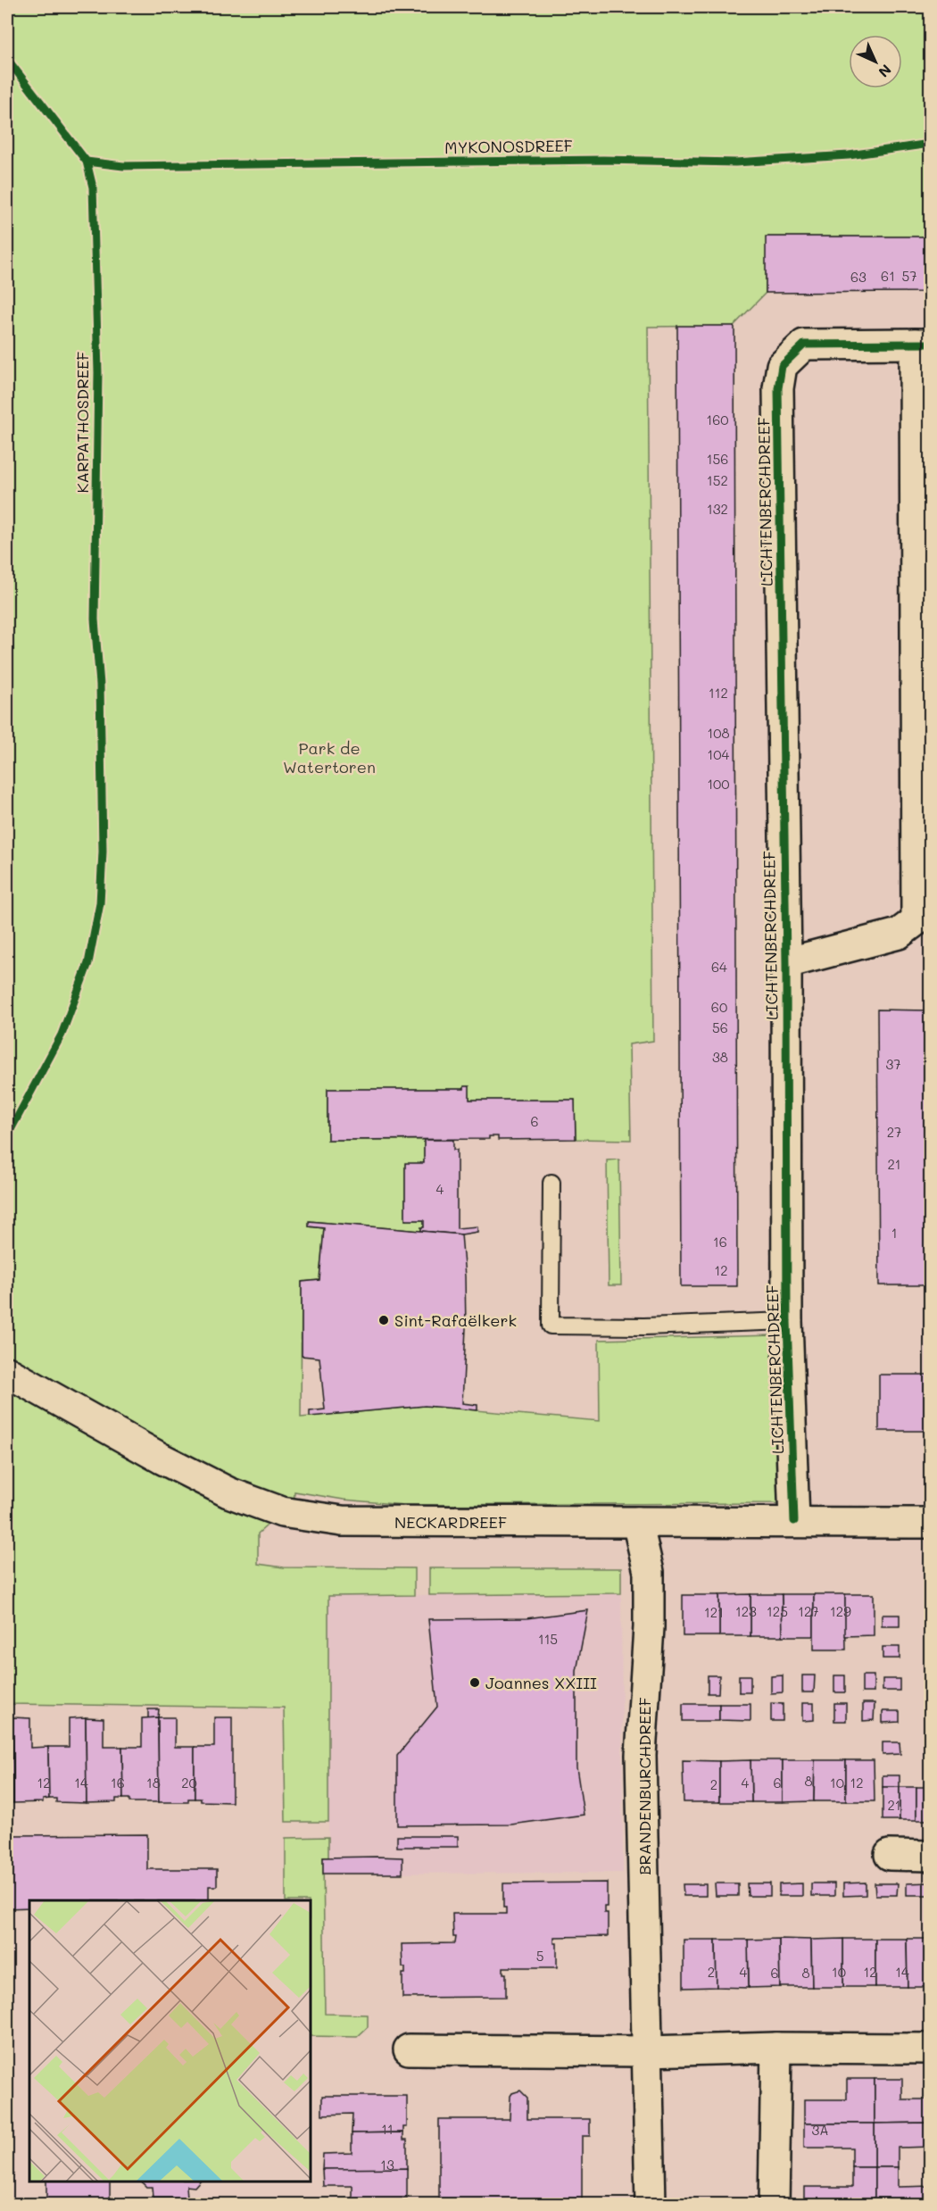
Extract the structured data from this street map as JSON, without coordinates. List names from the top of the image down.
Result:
{
  "streets": {
    "street": ["LICHTENBERCHDREEF", "NECKARDREEF", "BRANDENBURCHDREEF"],
    "cycle path": ["MYKONOSDREEF", "KARPATHOSDREEF"]
  },
  "crossings": [
    ["LICHTENBERCHDREEF", "NECKARDREEF"],
    ["NECKARDREEF", "BRANDENBURCHDREEF"]
  ],
  "parks": ["Park de Watertoren"],
  "places": ["Sint-Rafaëlkerk", "Joannes XXIII"],
  "house_numbers": [
    "61",
    "57",
    "63",
    "160",
    "156",
    "152",
    "132",
    "112",
    "108",
    "104",
    "100",
    "64",
    "60",
    "56",
    "38",
    "37",
    "6",
    "27",
    "21",
    "4",
    "1",
    "16",
    "12",
    "123",
    "125",
    "127",
    "129",
    "121",
    "115",
    "8",
    "12",
    "14",
    "16",
    "18",
    "20",
    "4",
    "6",
    "10",
    "12",
    "2",
    "21",
    "5",
    "2",
    "4",
    "10",
    "12",
    "14",
    "6",
    "8",
    "11",
    "3A",
    "13"
  ],
  "north": "bottom right"
}
